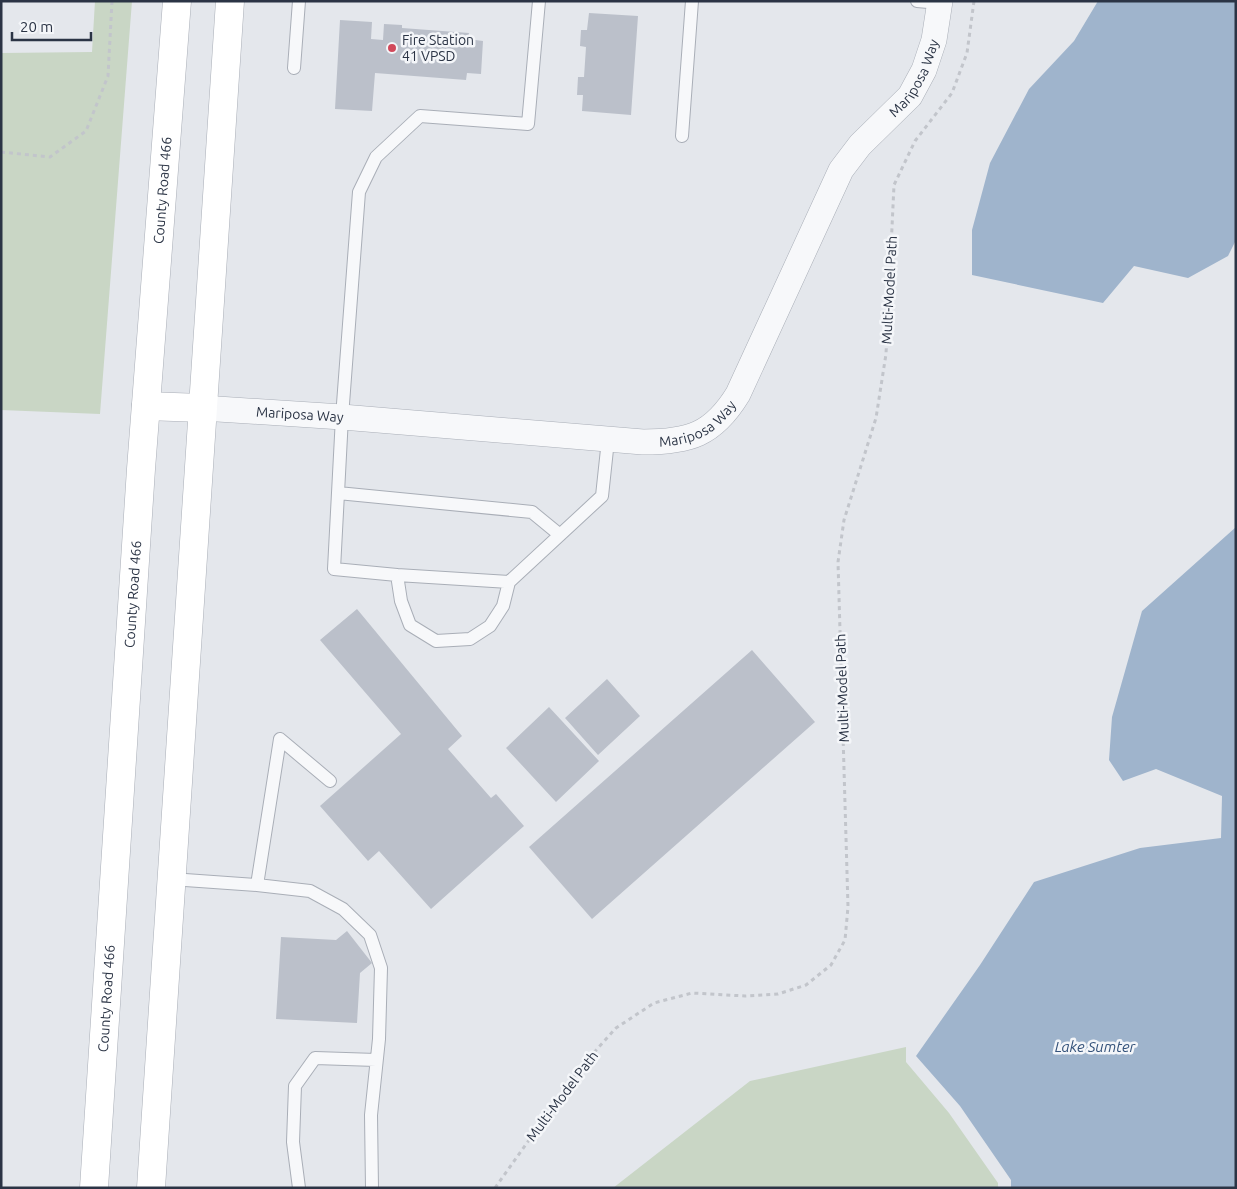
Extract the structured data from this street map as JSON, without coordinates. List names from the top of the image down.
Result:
{
  "streets": {
    "main road": ["County Road 466"],
    "street": ["Mariposa Way"],
    "path": ["Multi-Model Path"]
  },
  "water": ["Lake Sumter"],
  "places": ["Fire Station 41 VPSD"],
  "scale_bar": "20 m"
}
